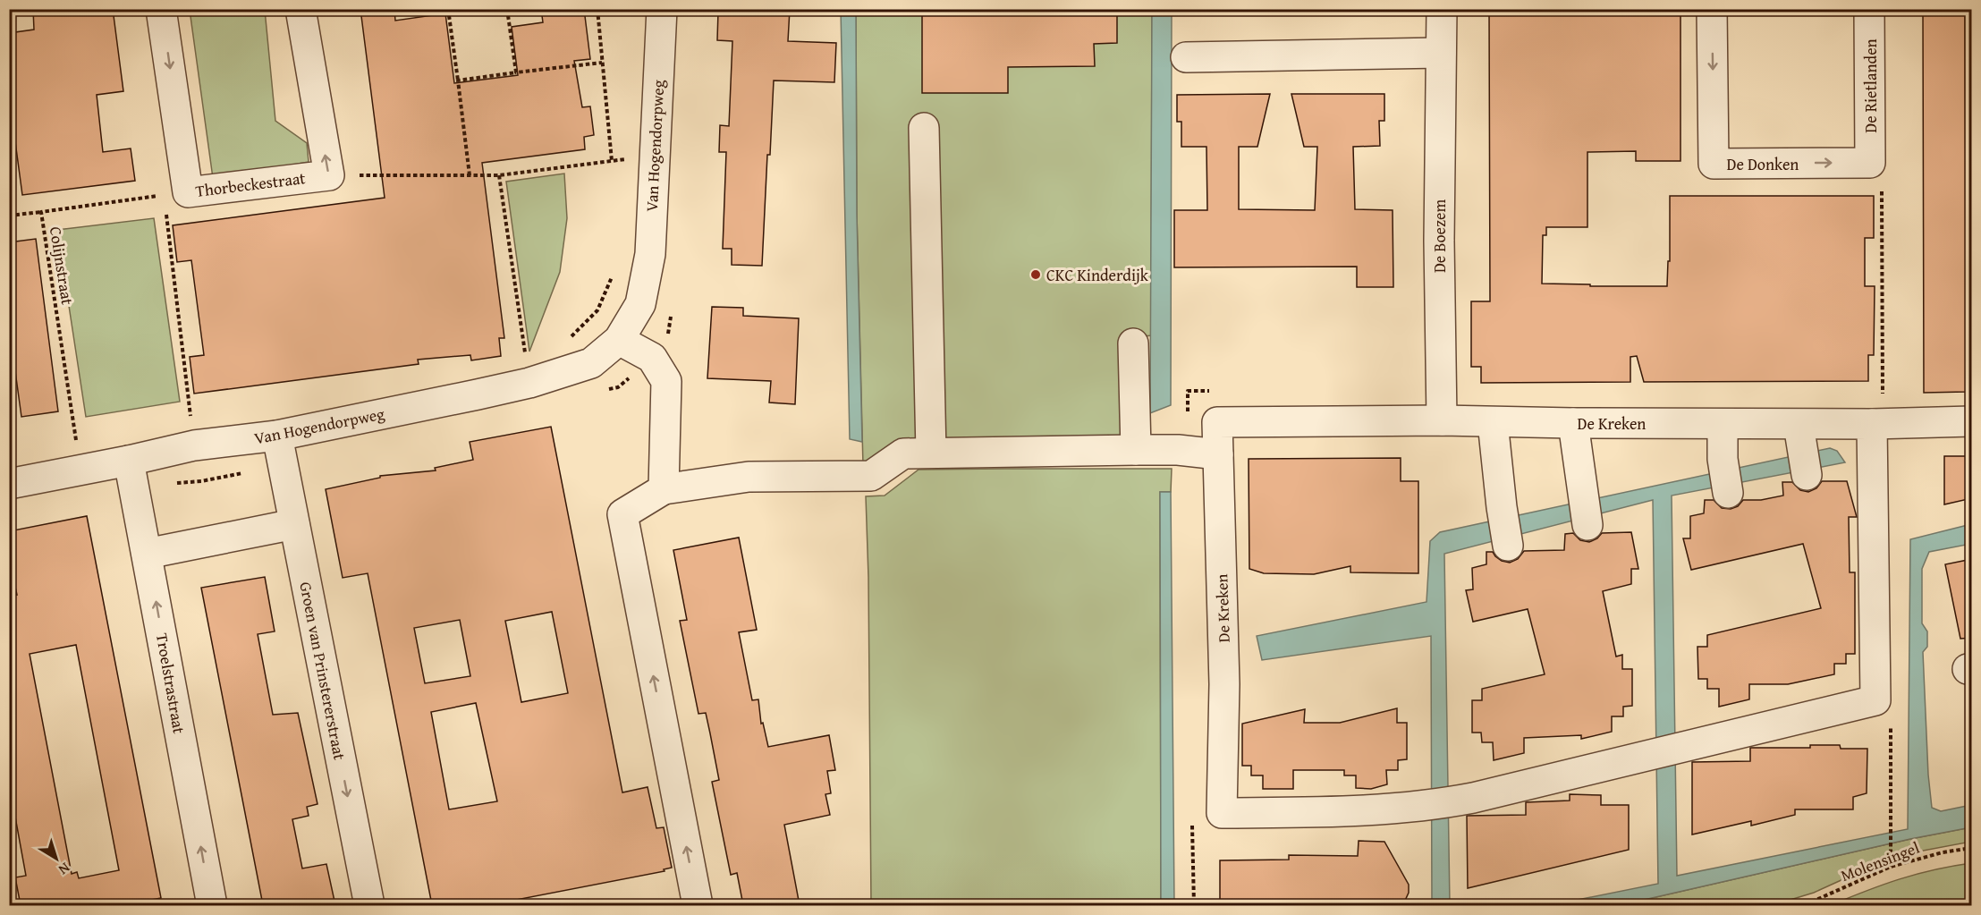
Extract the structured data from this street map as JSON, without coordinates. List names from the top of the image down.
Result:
{
  "streets": {
    "street": [
      "De Rietlanden",
      "Van Hogendorpweg",
      "De Donken",
      "Thorbeckestraat",
      "De Boezem",
      "De Kreken",
      "Groen van Prinstererstraat",
      "Troelstrastraat"
    ],
    "path": ["Colijnstraat", "Molensingel"]
  },
  "crossings": [
    ["De Rietlanden", "De Donken"],
    ["Van Hogendorpweg", "Colijnstraat"],
    ["Van Hogendorpweg", "Groen van Prinstererstraat"],
    ["Van Hogendorpweg", "Troelstrastraat"],
    ["Thorbeckestraat", "Colijnstraat"],
    ["De Boezem", "De Kreken"]
  ],
  "one_way": ["Groen van Prinstererstraat", "Troelstrastraat"],
  "places": ["CKC Kinderdijk"],
  "north": "bottom right"
}
